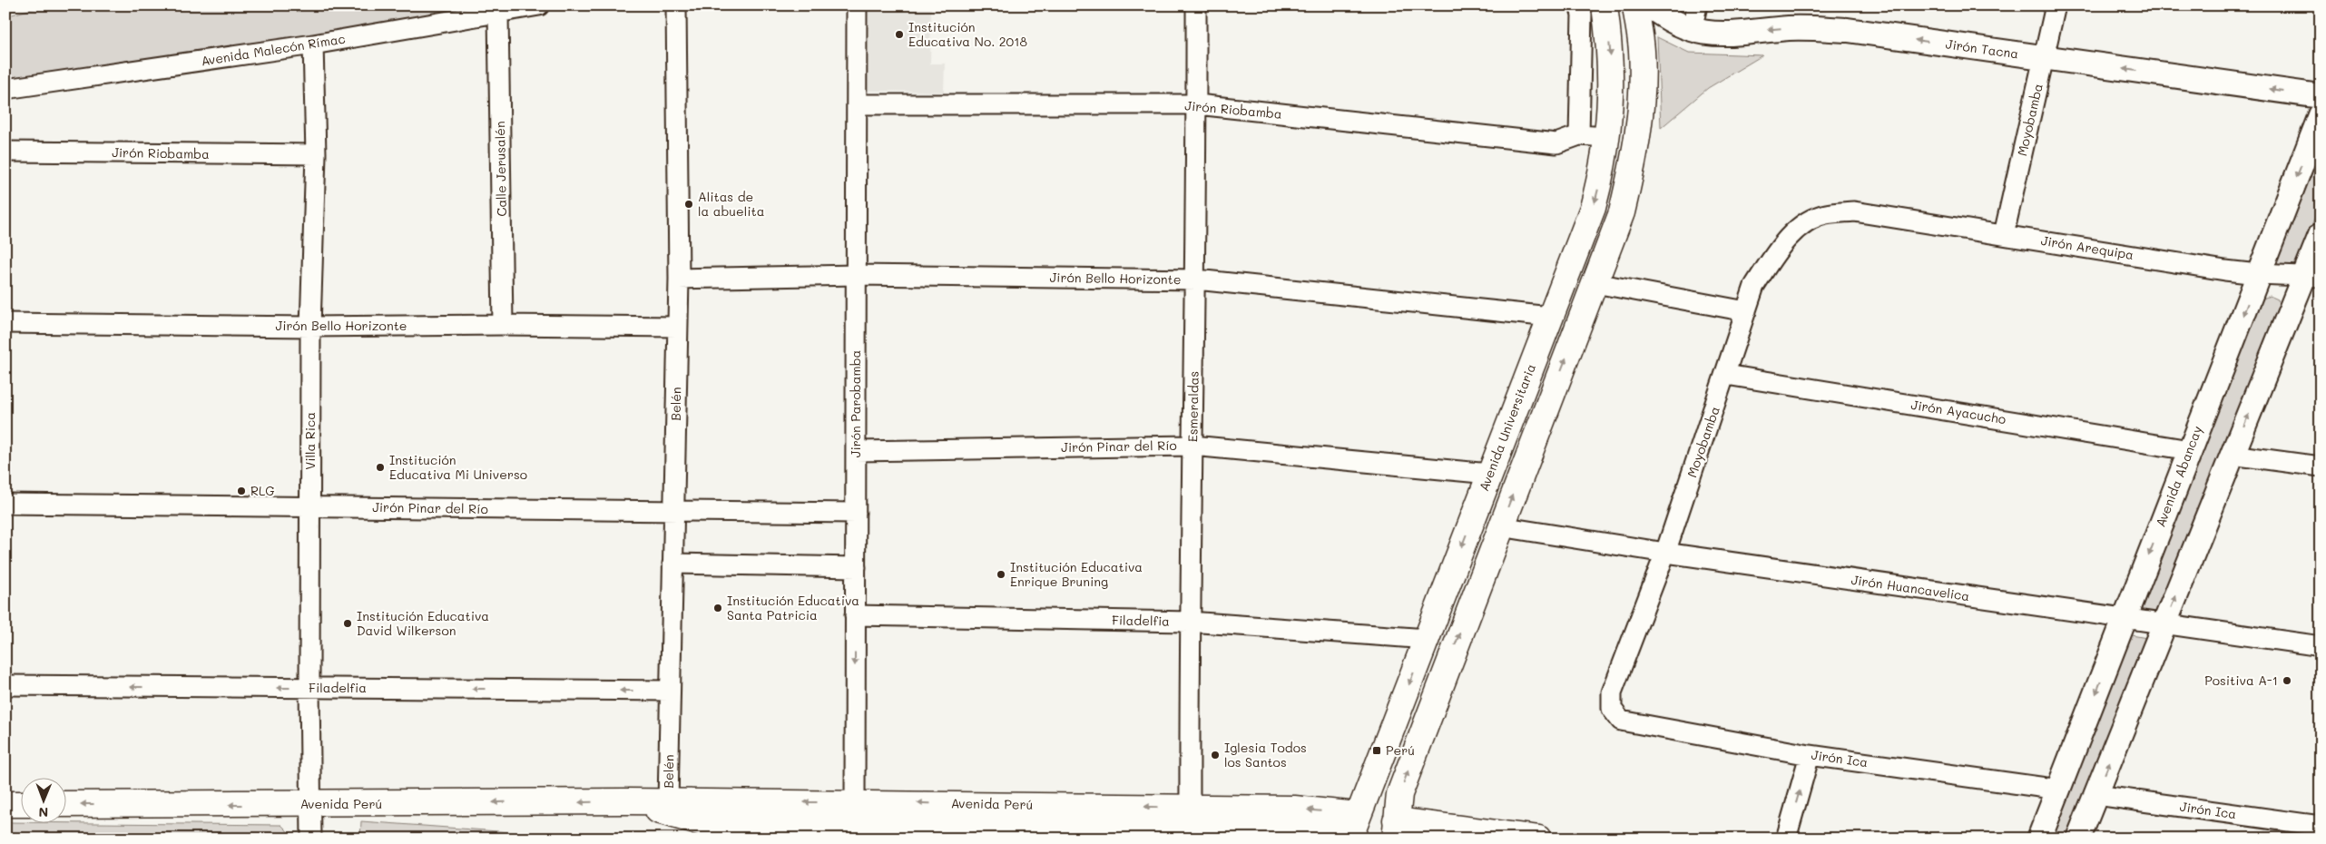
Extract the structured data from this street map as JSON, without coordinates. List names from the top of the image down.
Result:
{
  "streets": {
    "main road": ["Avenida Universitaria", "Avenida Perú"],
    "street": [
      "Jirón Tacna",
      "Avenida Malecón Rímac",
      "Jirón Riobamba",
      "Moyobamba",
      "Calle Jerusalén",
      "Jirón Arequipa",
      "Jirón Bello Horizonte",
      "Belén",
      "Jirón Parobamba",
      "Esmeraldas",
      "Jirón Ayacucho",
      "Villa Rica",
      "Jirón Pinar del Río",
      "Avenida Abancay",
      "Jirón Huancavelica",
      "Filadelfia",
      "Jirón Ica"
    ]
  },
  "crossings": [
    ["Jirón Tacna", "Moyobamba"],
    ["Avenida Malecón Rímac", "Calle Jerusalén"],
    ["Avenida Malecón Rímac", "Villa Rica"],
    ["Jirón Riobamba", "Jirón Parobamba"],
    ["Jirón Riobamba", "Esmeraldas"],
    ["Jirón Riobamba", "Avenida Universitaria"],
    ["Jirón Riobamba", "Villa Rica"],
    ["Moyobamba", "Jirón Arequipa"],
    ["Moyobamba", "Jirón Ayacucho"],
    ["Moyobamba", "Jirón Huancavelica"],
    ["Moyobamba", "Jirón Ica"],
    ["Calle Jerusalén", "Jirón Bello Horizonte"],
    ["Jirón Arequipa", "Avenida Abancay"],
    ["Jirón Bello Horizonte", "Belén"],
    ["Jirón Bello Horizonte", "Jirón Parobamba"],
    ["Jirón Bello Horizonte", "Esmeraldas"],
    ["Jirón Bello Horizonte", "Avenida Universitaria"],
    ["Jirón Bello Horizonte", "Villa Rica"],
    ["Belén", "Jirón Pinar del Río"],
    ["Belén", "Filadelfia"],
    ["Belén", "Avenida Perú"],
    ["Jirón Parobamba", "Jirón Pinar del Río"],
    ["Jirón Parobamba", "Filadelfia"],
    ["Jirón Parobamba", "Avenida Perú"],
    ["Esmeraldas", "Jirón Pinar del Río"],
    ["Esmeraldas", "Filadelfia"],
    ["Esmeraldas", "Avenida Perú"],
    ["Jirón Ayacucho", "Avenida Abancay"],
    ["Avenida Universitaria", "Jirón Pinar del Río"],
    ["Avenida Universitaria", "Filadelfia"],
    ["Avenida Universitaria", "Avenida Perú"],
    ["Villa Rica", "Jirón Pinar del Río"],
    ["Villa Rica", "Filadelfia"],
    ["Villa Rica", "Avenida Perú"],
    ["Avenida Abancay", "Jirón Huancavelica"],
    ["Avenida Abancay", "Jirón Ica"]
  ],
  "one_way": ["Jirón Tacna", "Filadelfia"],
  "places": {
    "other": [
      "Institución Educativa No. 2018",
      "Alitas de la abuelita",
      "Institución Educativa Mi Universo",
      "RLG",
      "Institución Educativa Enrique Bruning",
      "Institución Educativa Santa Patricia",
      "Institución Educativa David Wilkerson",
      "Positiva A-1",
      "Iglesia Todos los Santos"
    ],
    "transit": ["Perú"]
  },
  "north": "bottom"
}
